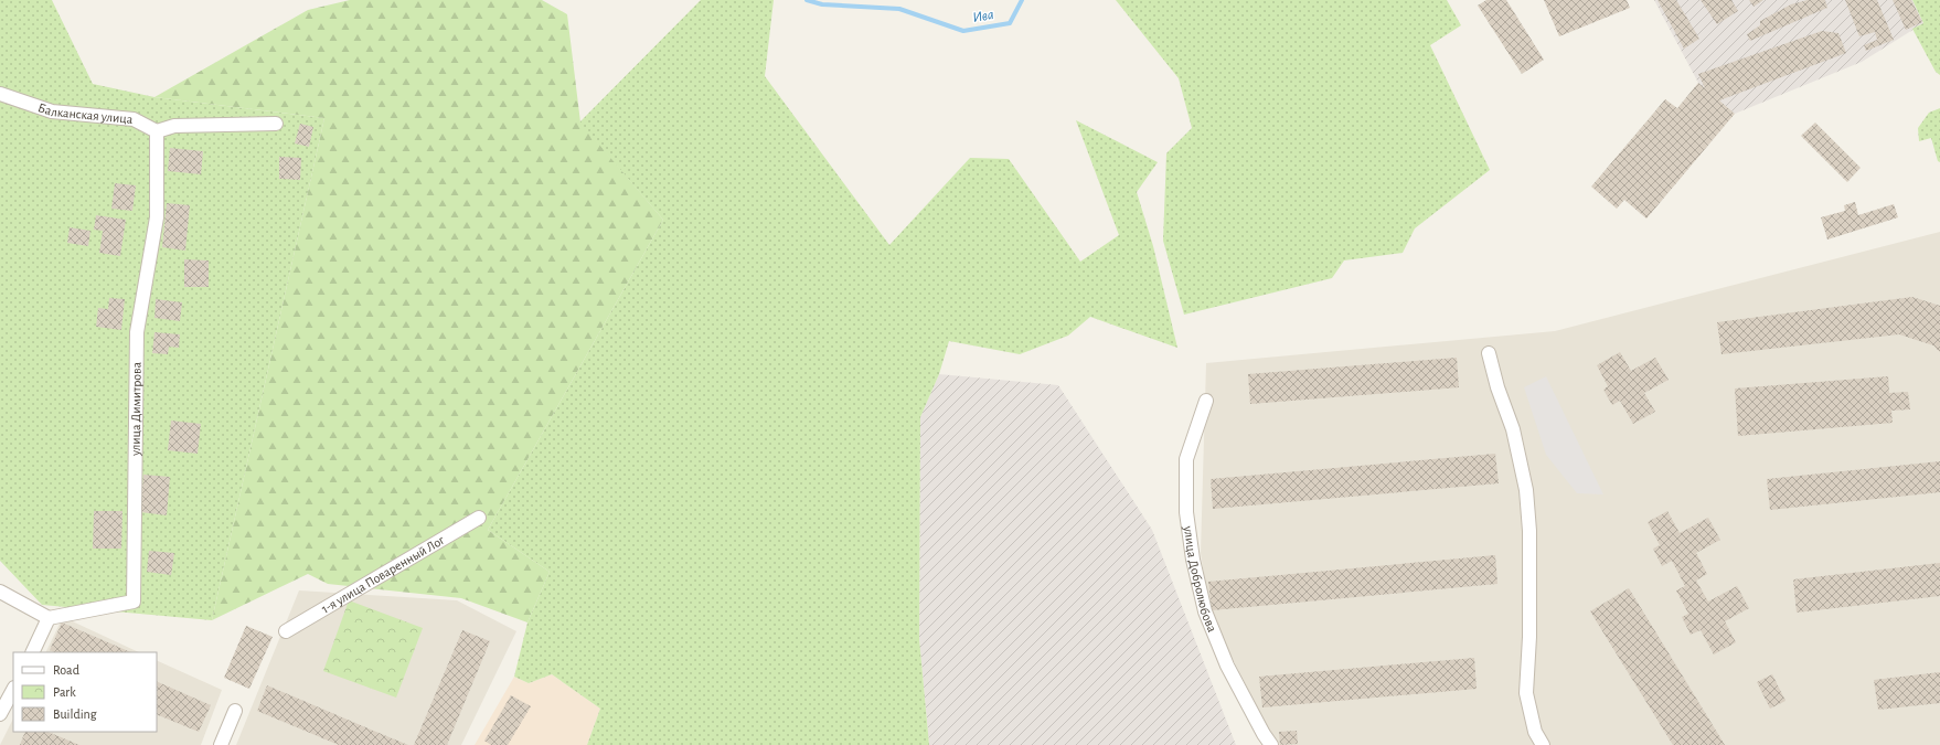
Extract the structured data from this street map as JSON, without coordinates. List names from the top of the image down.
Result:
{
  "streets": {
    "street": [
      "Балканская улица",
      "улица Димитрова",
      "1-я улица Поваренный Лог",
      "улица Добролюбова"
    ]
  },
  "crossings": [
    ["Балканская улица", "улица Димитрова"]
  ],
  "water": ["Ива"],
  "legend": ["Road", "Park", "Building"]
}
